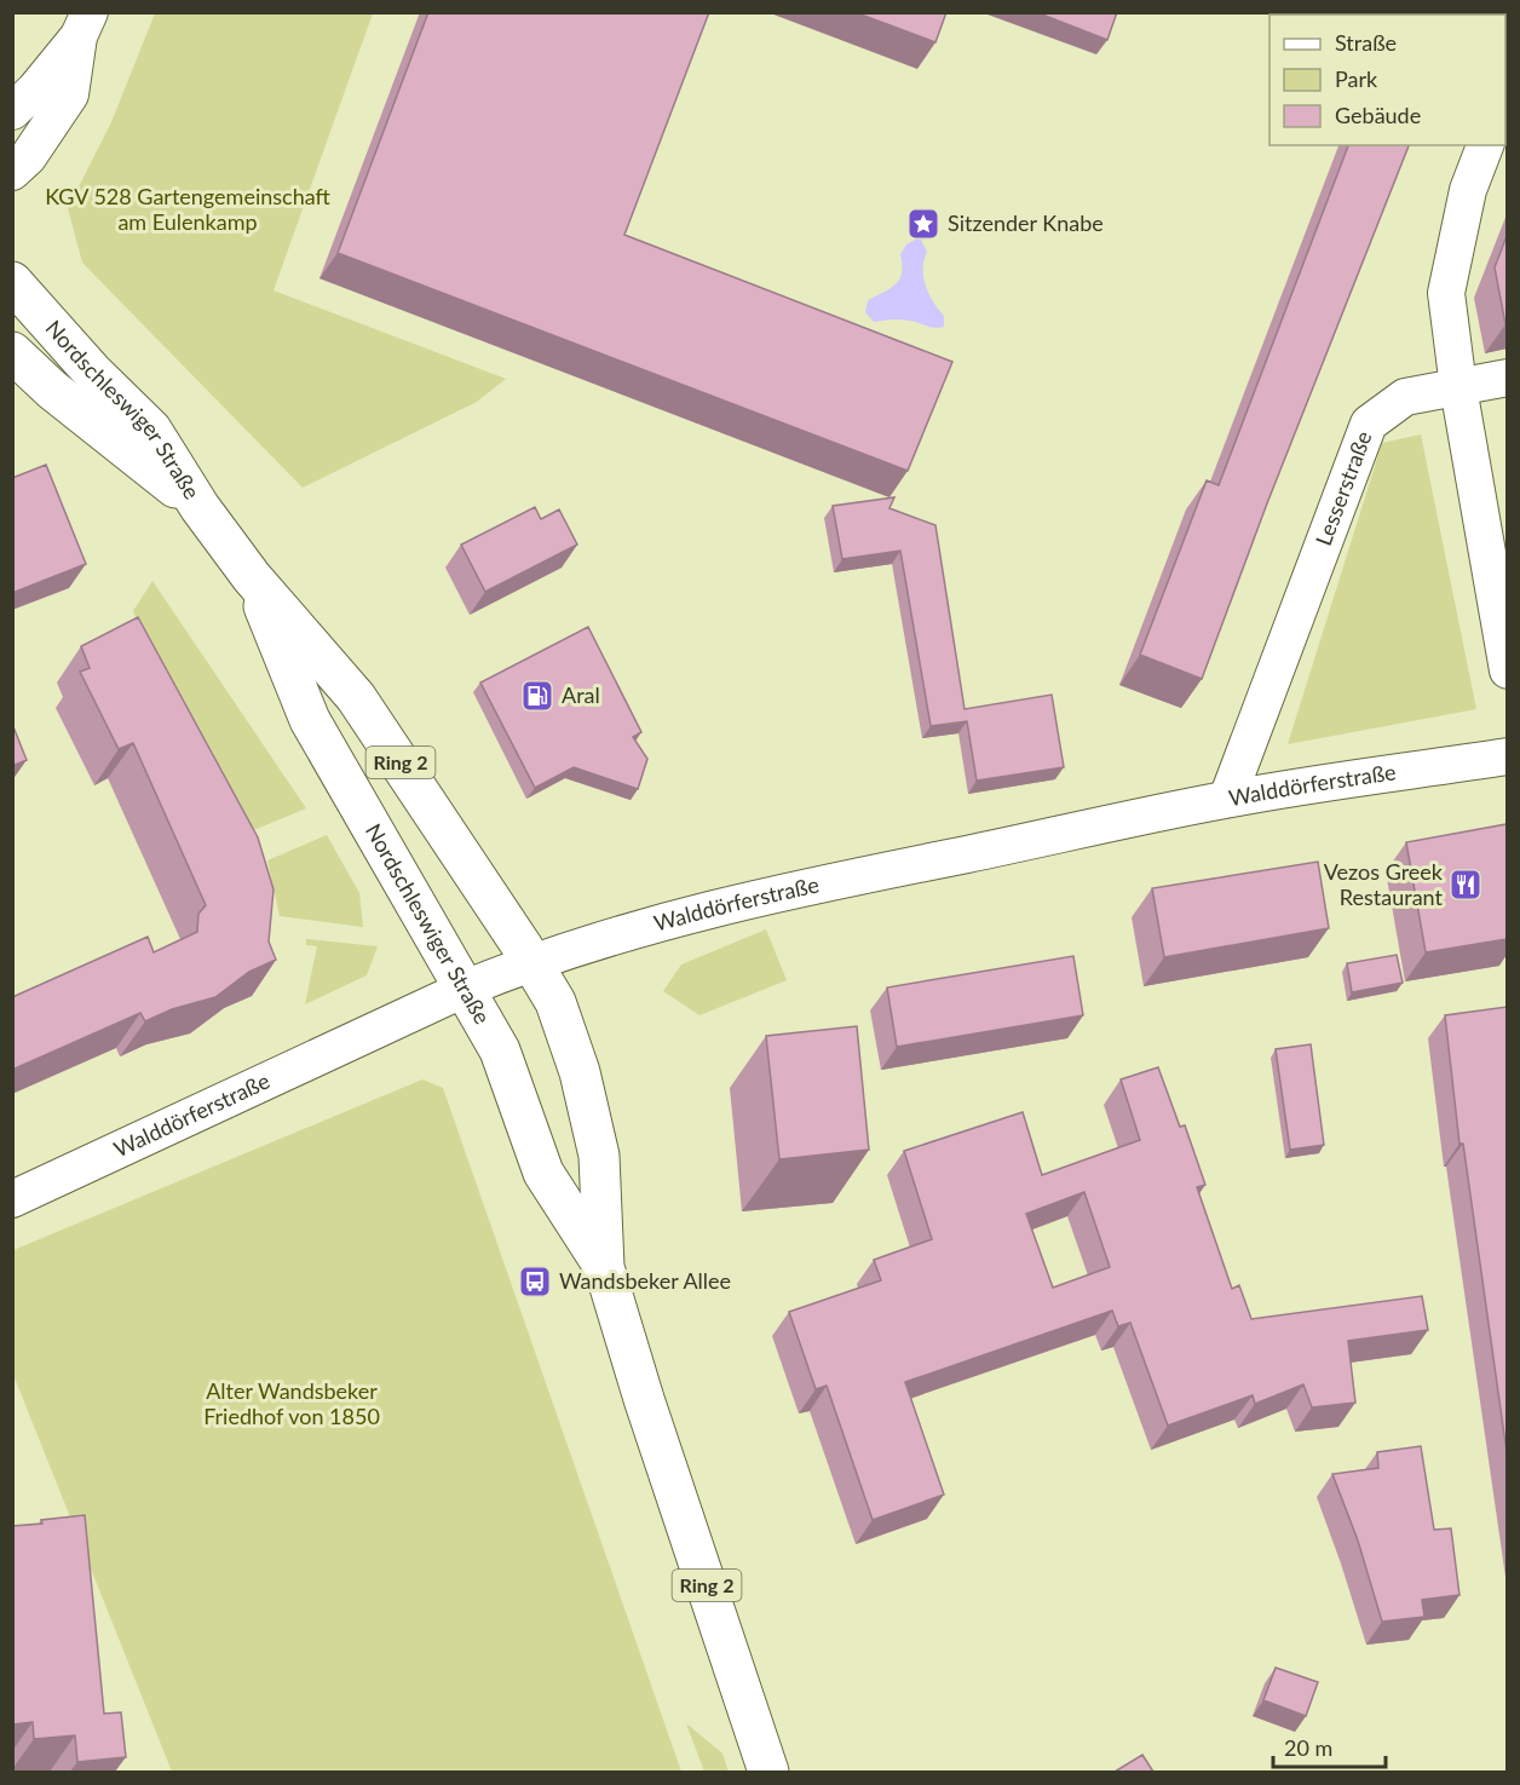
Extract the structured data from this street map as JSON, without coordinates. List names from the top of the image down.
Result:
{
  "streets": {
    "main road": ["Nordschleswiger Straße", "Ring 2"],
    "street": ["Lesserstraße", "Walddörferstraße"]
  },
  "crossings": [
    ["Nordschleswiger Straße", "Ring 2"],
    ["Nordschleswiger Straße", "Walddörferstraße"],
    ["Lesserstraße", "Walddörferstraße"],
    ["Ring 2", "Walddörferstraße"]
  ],
  "parks": ["KGV 528 Gartengemeinschaft am Eulenkamp", "Alter Wandsbeker Friedhof von 1850"],
  "places": {
    "place": ["Sitzender Knabe"],
    "fuel station": ["Aral"],
    "restaurant": ["Vezos Greek Restaurant"],
    "bus stop": ["Wandsbeker Allee"]
  },
  "legend": ["Straße", "Park", "Gebäude"],
  "scale_bar": "20 m"
}
